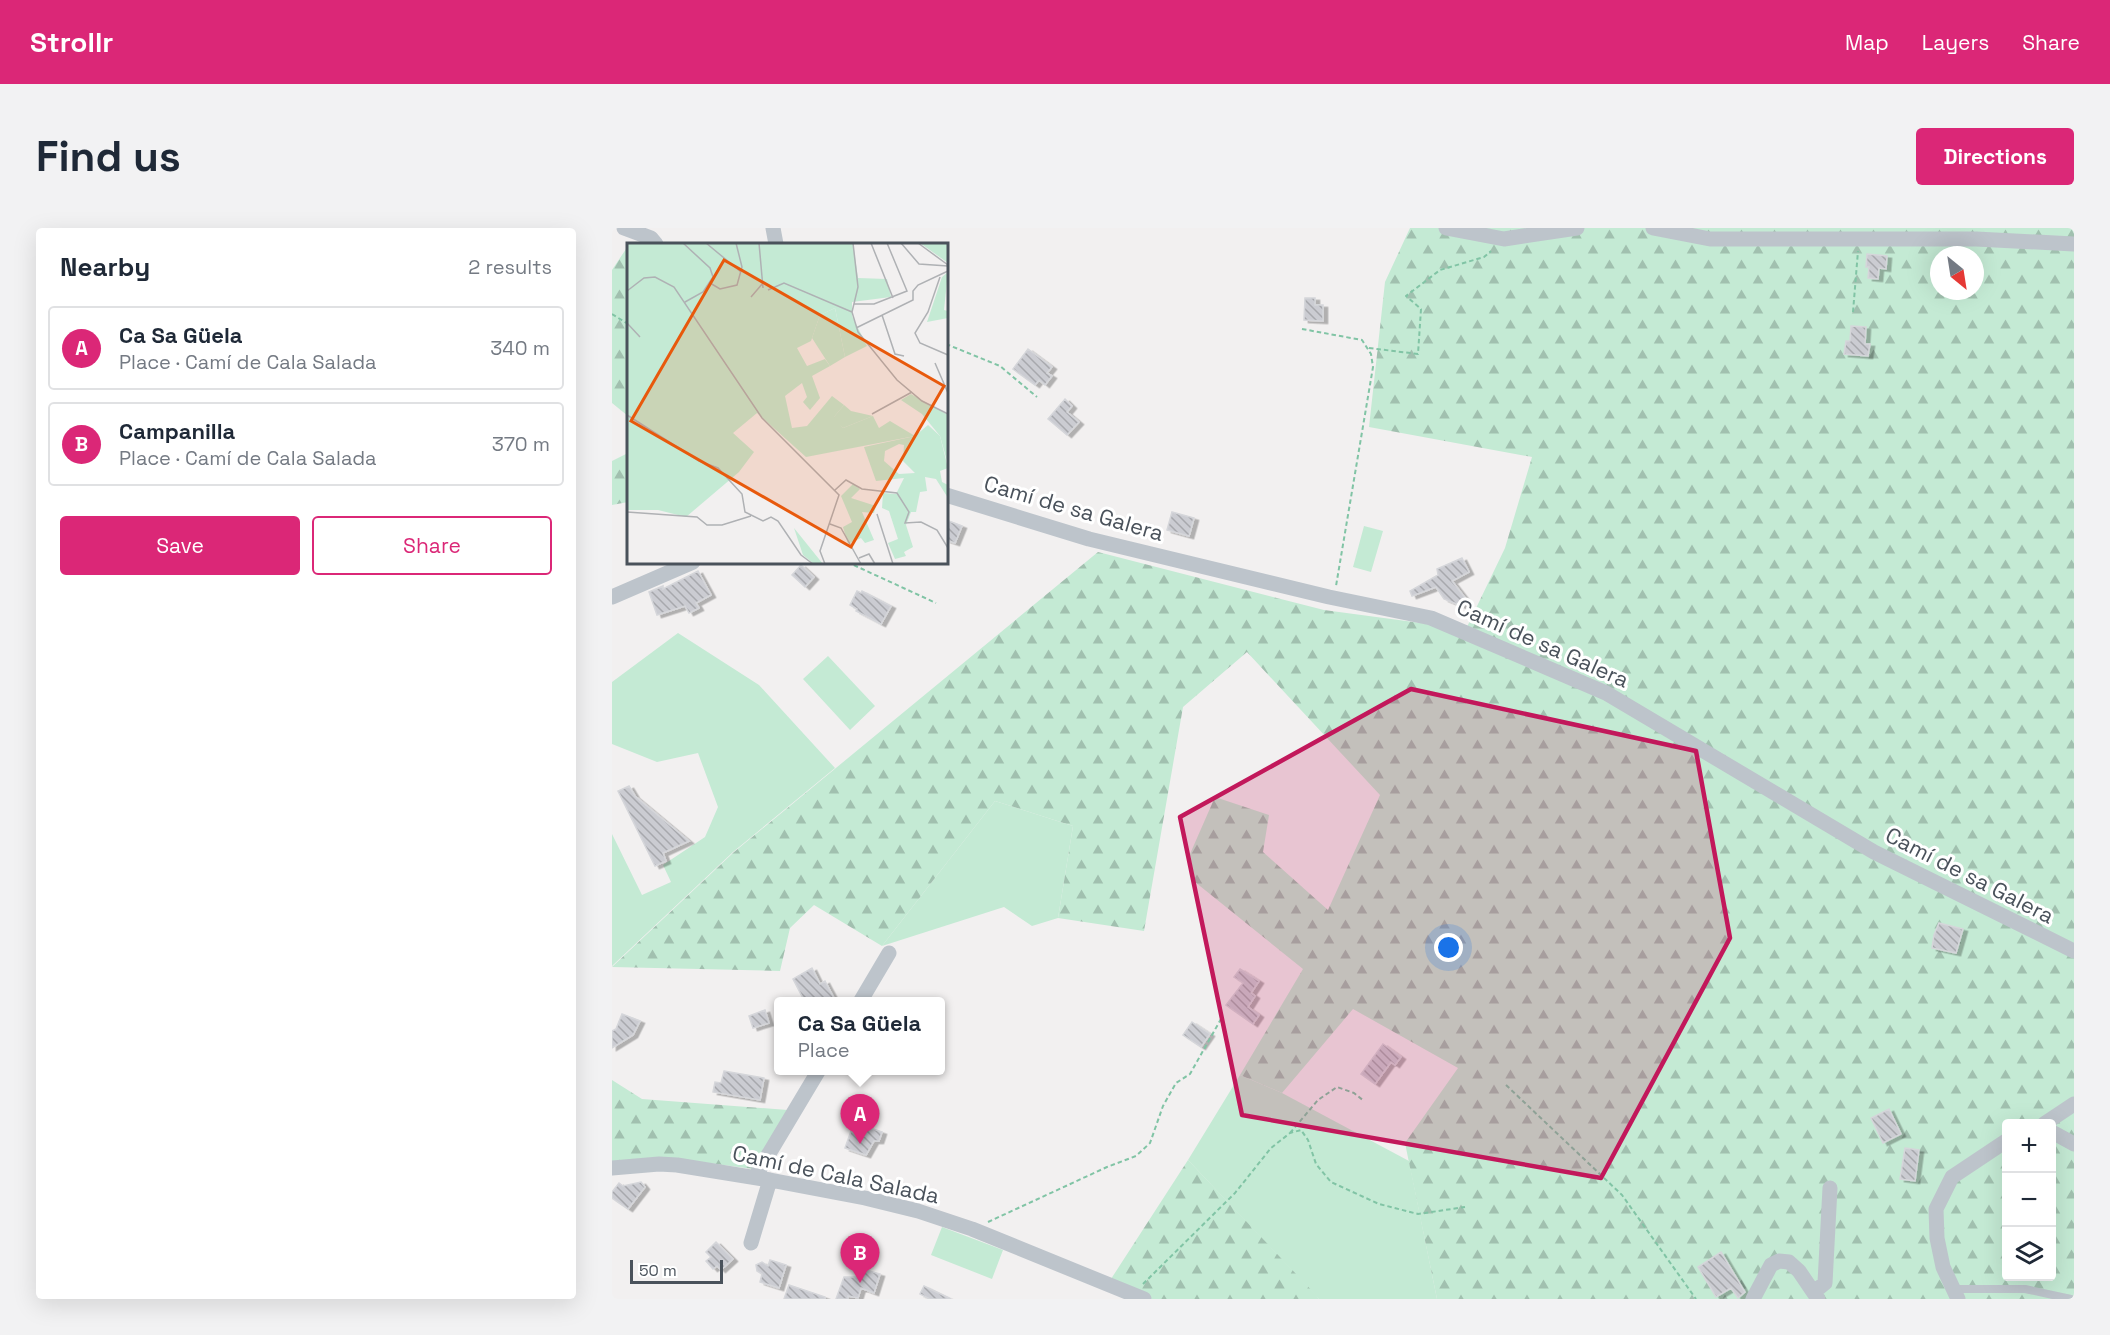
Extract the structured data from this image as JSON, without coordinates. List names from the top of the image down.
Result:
{
  "streets": {
    "street": ["Camí de sa Galera", "Camí de Cala Salada"]
  },
  "scale_bar": "50 m",
  "north": "bottom right",
  "page": {
    "header": "Strollr",
    "nav": ["Map", "Layers", "Share"],
    "buttons": [
      "Directions",
      ["Save", "Share"]
    ],
    "title": "Find us",
    "heading": ["Nearby", "2 results"],
    "list": [
      {
        "mark": "A",
        "name": "Ca Sa Güela",
        "note": "Place · Camí de Cala Salada",
        "value": "340 m"
      },
      {
        "mark": "B",
        "name": "Campanilla",
        "note": "Place · Camí de Cala Salada",
        "value": "370 m"
      }
    ],
    "popup": ["Ca Sa Güela", "Place"],
    "pins": ["A", "B"],
    "map_buttons": ["+", "−"],
    "scale": "50 m"
  }
}
